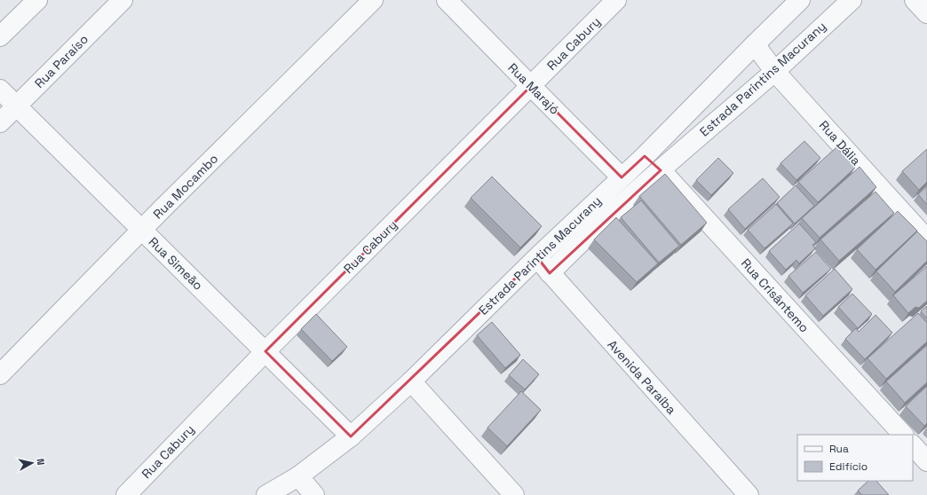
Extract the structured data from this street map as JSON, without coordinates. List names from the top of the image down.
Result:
{
  "streets": {
    "street": [
      "Rua Cabury",
      "Rua Paraíso",
      "Estrada Parintins Macurany",
      "Rua Marajó",
      "Rua Dália",
      "Rua Mocambo",
      "Rua Simeão",
      "Rua Crisântemo",
      "Avenida Paraíba"
    ]
  },
  "crossings": [
    ["Rua Cabury", "Rua Marajó"],
    ["Rua Cabury", "Rua Simeão"],
    ["Rua Paraíso", "Rua Simeão"],
    ["Estrada Parintins Macurany", "Rua Marajó"],
    ["Estrada Parintins Macurany", "Rua Dália"],
    ["Estrada Parintins Macurany", "Rua Simeão"],
    ["Estrada Parintins Macurany", "Rua Crisântemo"],
    ["Estrada Parintins Macurany", "Avenida Paraíba"],
    ["Rua Mocambo", "Rua Simeão"]
  ],
  "legend": ["Rua", "Edifício"],
  "north": "right"
}
